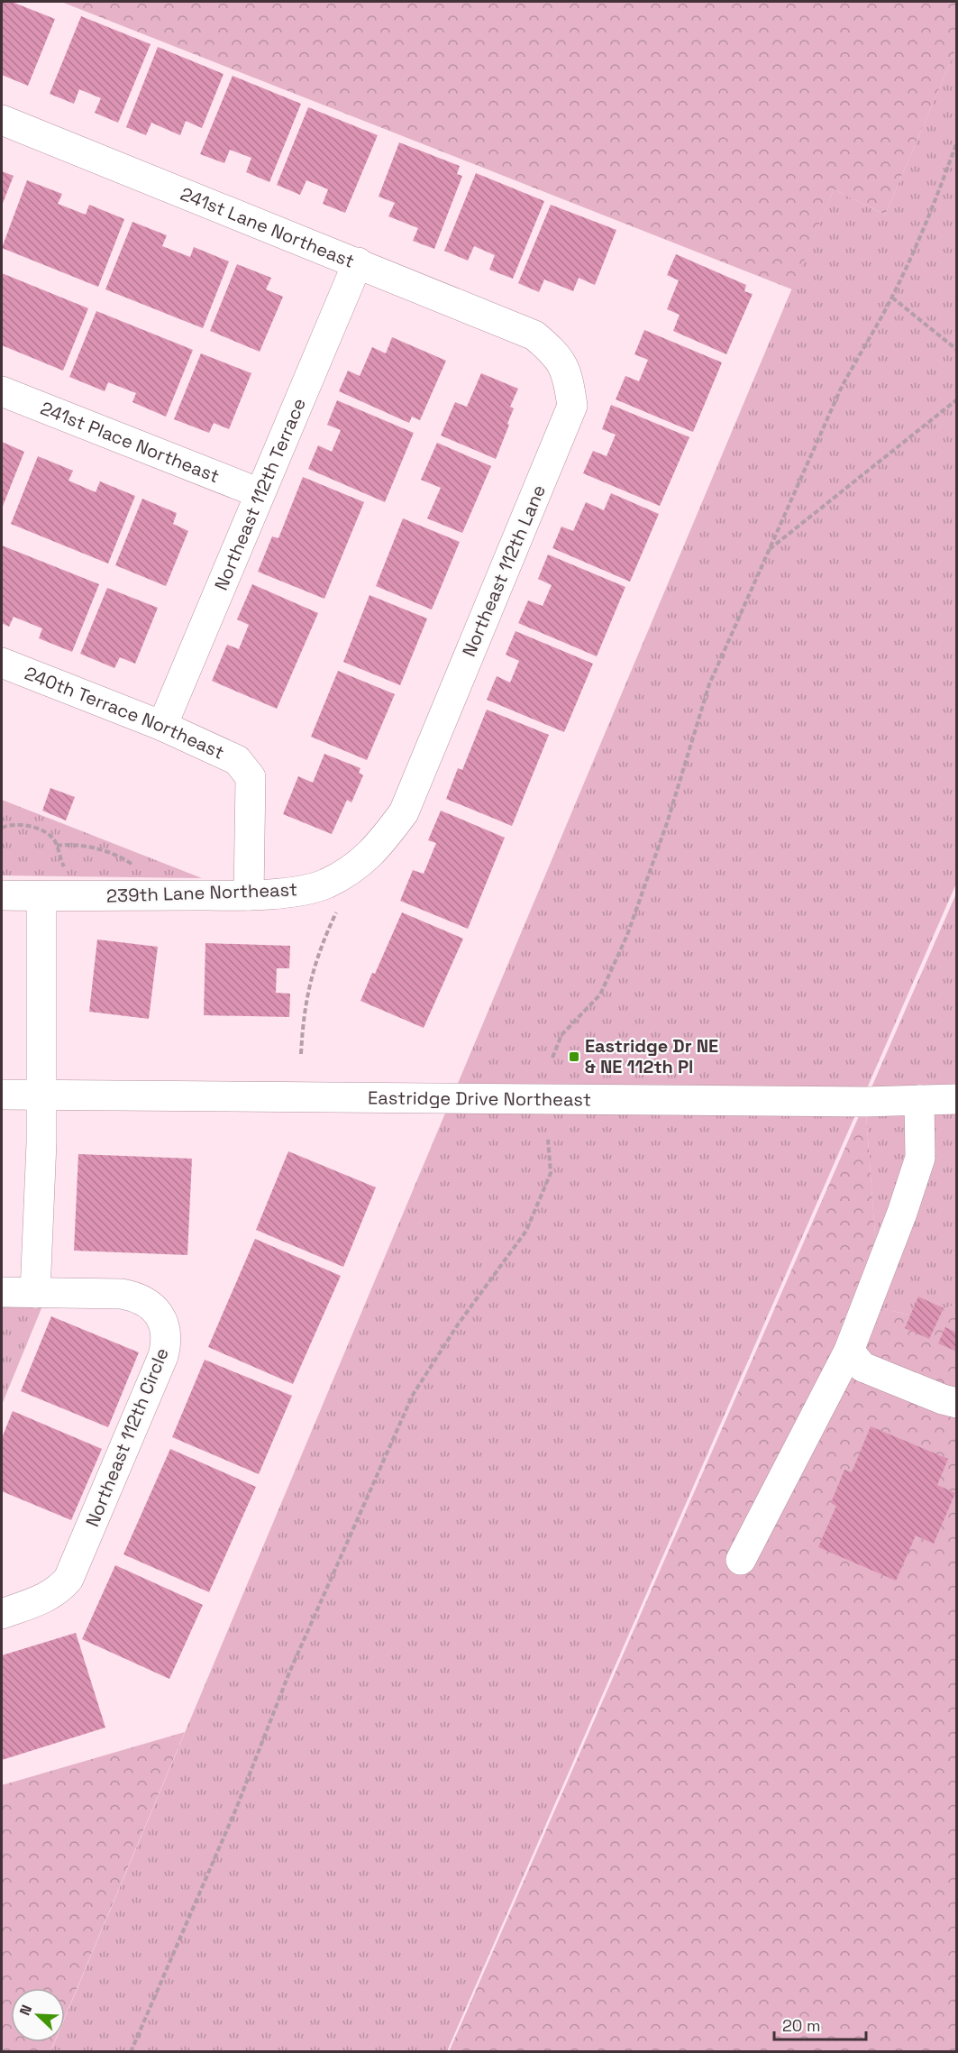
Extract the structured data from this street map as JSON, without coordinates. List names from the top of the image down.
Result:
{
  "streets": {
    "street": [
      "241st Lane Northeast",
      "241st Place Northeast",
      "Northeast 112th Terrace",
      "Northeast 112th Lane",
      "240th Terrace Northeast",
      "239th Lane Northeast",
      "Eastridge Drive Northeast",
      "Northeast 112th Circle"
    ]
  },
  "crossings": [
    ["241st Lane Northeast", "Northeast 112th Terrace"],
    ["241st Lane Northeast", "Northeast 112th Lane"],
    ["241st Place Northeast", "Northeast 112th Terrace"],
    ["Northeast 112th Terrace", "240th Terrace Northeast"],
    ["Northeast 112th Lane", "239th Lane Northeast"],
    ["240th Terrace Northeast", "239th Lane Northeast"]
  ],
  "places": {
    "transit": ["Eastridge Dr NE & NE 112th Pl"]
  },
  "scale_bar": "20 m",
  "north": "top left"
}
